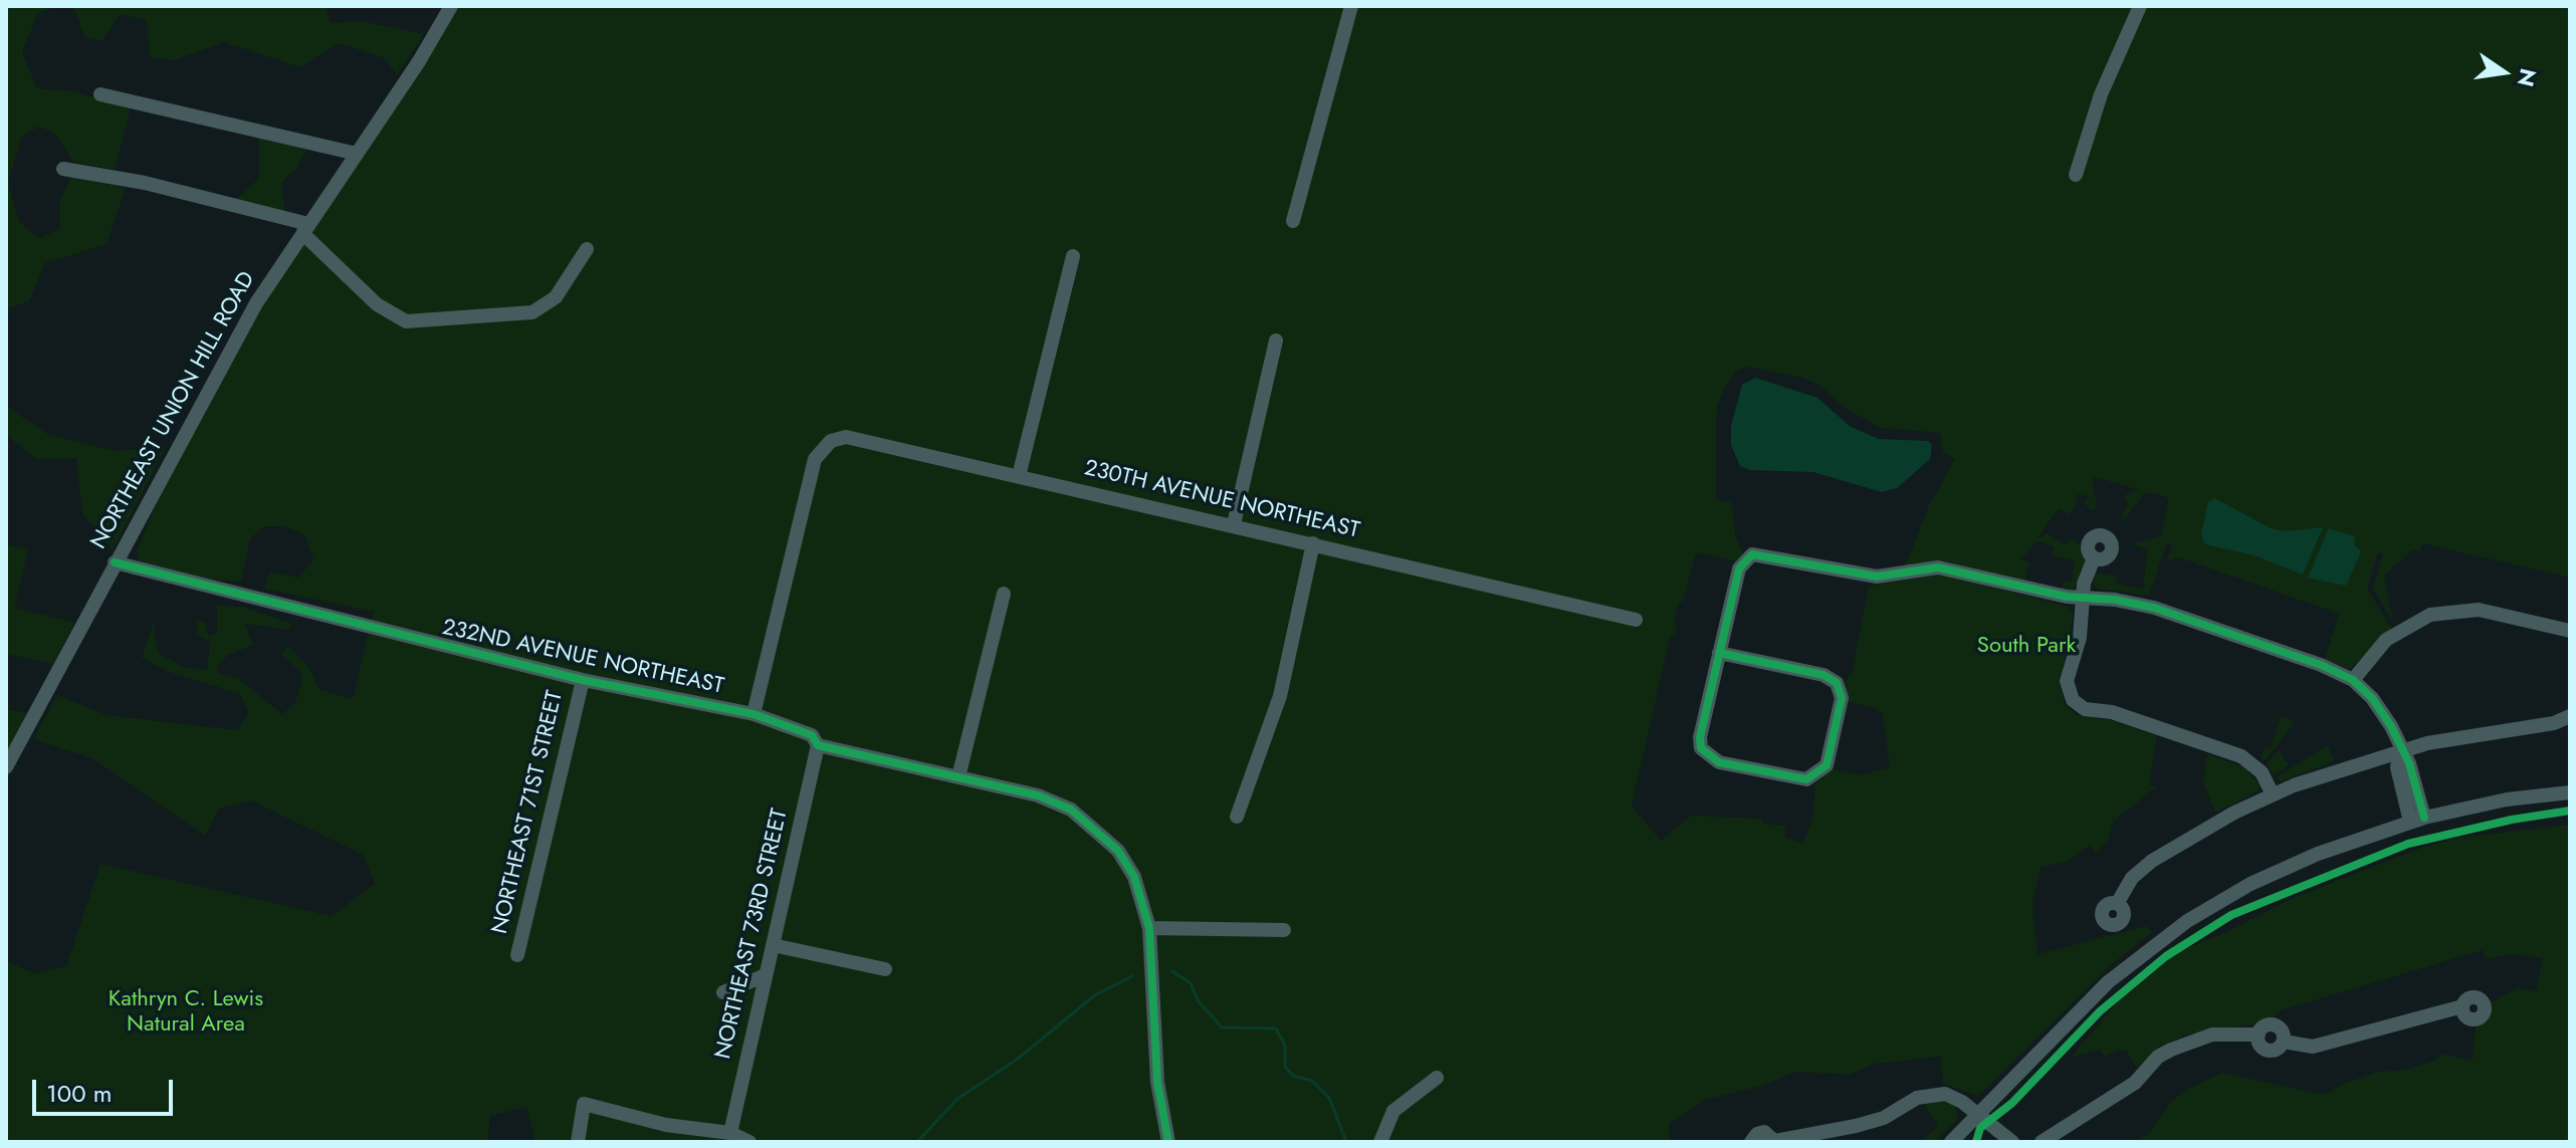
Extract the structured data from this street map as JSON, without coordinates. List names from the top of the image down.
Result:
{
  "streets": {
    "street": [
      "NORTHEAST UNION HILL ROAD",
      "230TH AVENUE NORTHEAST",
      "232ND AVENUE NORTHEAST",
      "NORTHEAST 71ST STREET",
      "NORTHEAST 73RD STREET"
    ]
  },
  "crossings": [
    ["NORTHEAST UNION HILL ROAD", "232ND AVENUE NORTHEAST"],
    ["230TH AVENUE NORTHEAST", "232ND AVENUE NORTHEAST"],
    ["232ND AVENUE NORTHEAST", "NORTHEAST 71ST STREET"],
    ["232ND AVENUE NORTHEAST", "NORTHEAST 73RD STREET"]
  ],
  "parks": ["South Park", "Kathryn C. Lewis Natural Area"],
  "scale_bar": "100 m",
  "north": "right"
}
